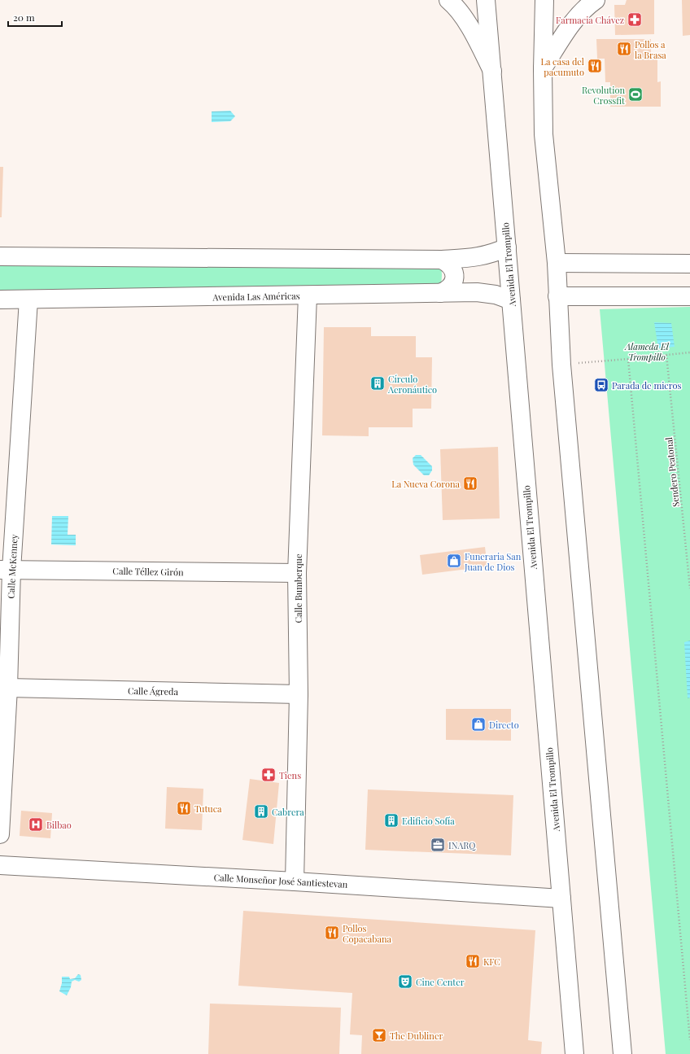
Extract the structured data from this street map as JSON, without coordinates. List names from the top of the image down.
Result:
{
  "streets": {
    "street": [
      "Avenida El Trompillo",
      "Avenida Las Américas",
      "Calle McKenney",
      "Calle Téllez Girón",
      "Calle Bumberque",
      "Calle Ágreda",
      "Calle Monseñor José Santiestevan"
    ],
    "path": ["Sendero Peatonal"]
  },
  "crossings": [
    ["Avenida El Trompillo", "Avenida Las Américas"],
    ["Avenida El Trompillo", "Calle Monseñor José Santiestevan"],
    ["Avenida Las Américas", "Calle McKenney"],
    ["Avenida Las Américas", "Calle Bumberque"],
    ["Calle McKenney", "Calle Téllez Girón"],
    ["Calle McKenney", "Calle Ágreda"],
    ["Calle Téllez Girón", "Calle Bumberque"],
    ["Calle Bumberque", "Calle Ágreda"],
    ["Calle Bumberque", "Calle Monseñor José Santiestevan"]
  ],
  "parks": ["Alameda El Trompillo"],
  "places": {
    "pharmacy": ["Farmacia Chávez", "Tiens"],
    "restaurant": [
      "Pollos a la Brasa",
      "La casa del pacumuto",
      "La Nueva Corona",
      "Tutuca",
      "Pollos Copacabana",
      "KFC"
    ],
    "sports": ["Revolution Crossfit"],
    "building": ["Círculo Aeronáutico", "Cabrera", "Edificio Sofía"],
    "bus stop": ["Parada de micros"],
    "shop": ["Funeraria San Juan de Dios", "Directo"],
    "hospital": ["Bilbao"],
    "office": ["INARQ"],
    "theatre": ["Cine Center"],
    "bar": ["The Dubliner"]
  },
  "scale_bar": "20 m"
}
